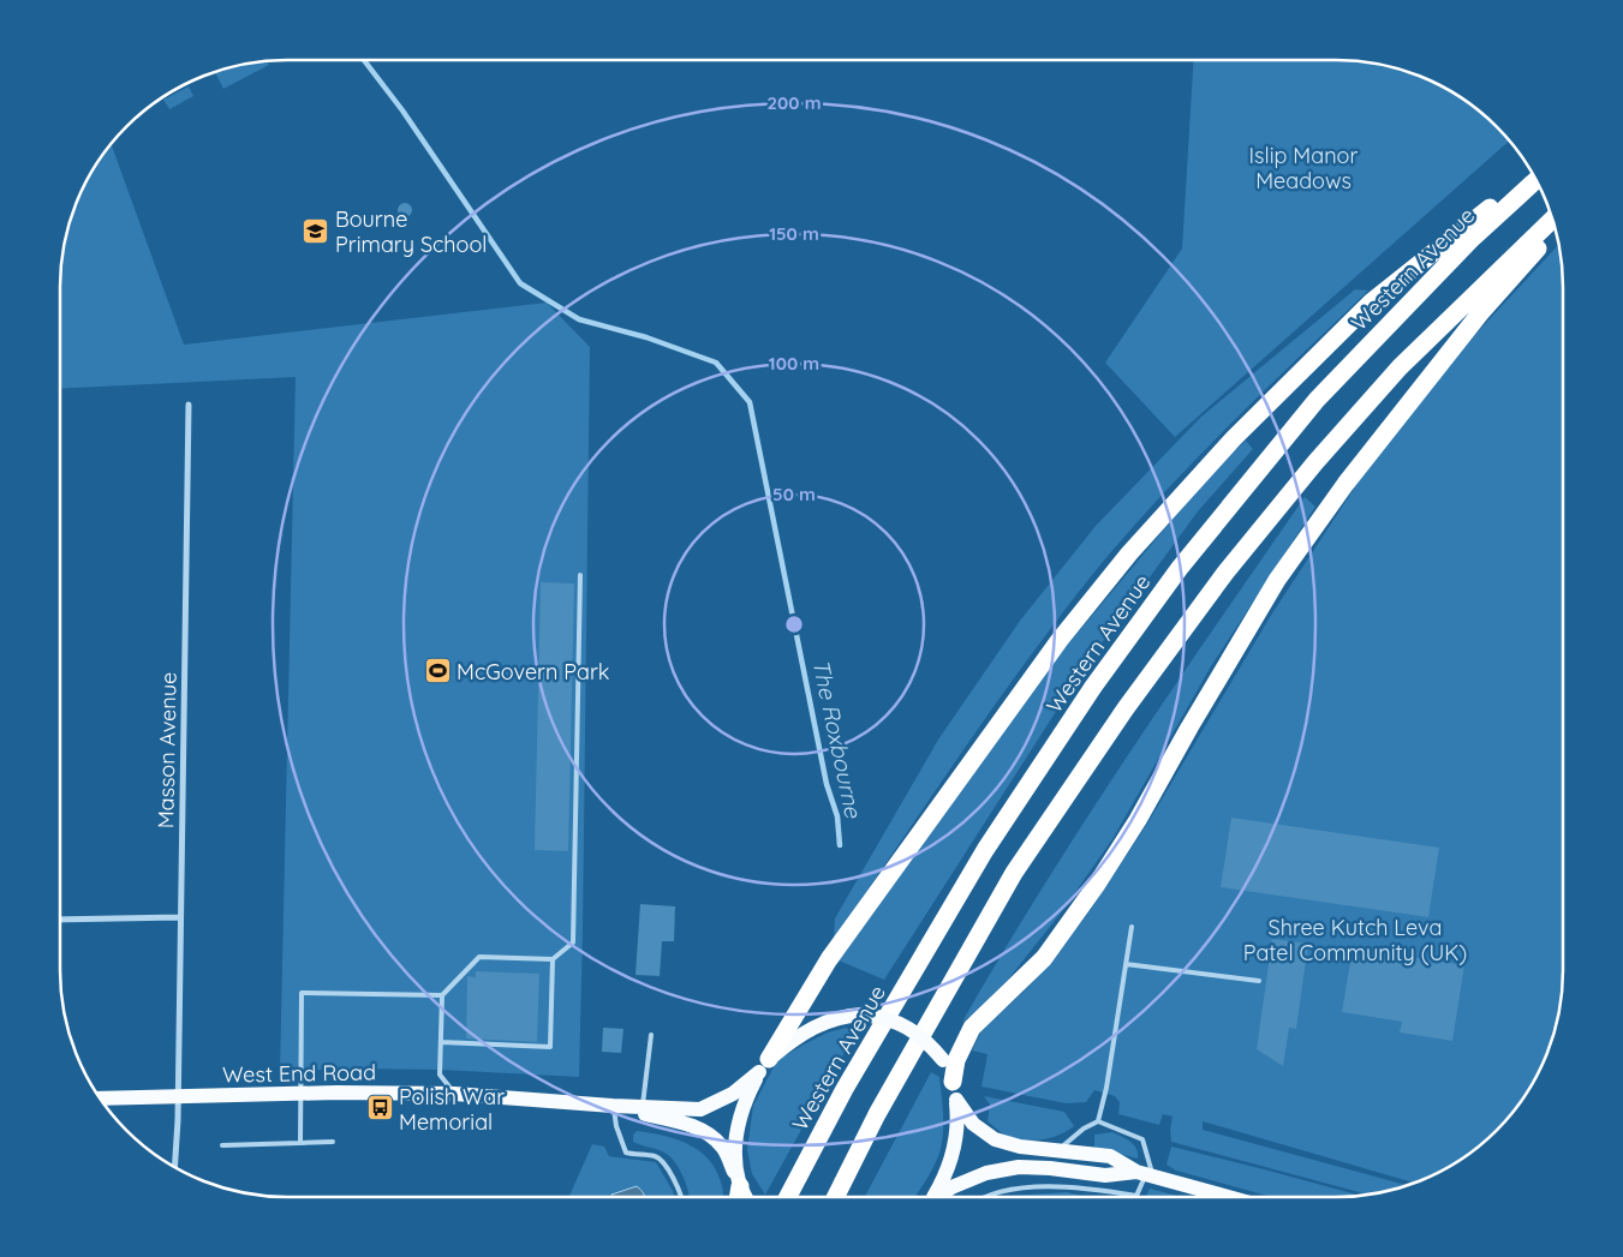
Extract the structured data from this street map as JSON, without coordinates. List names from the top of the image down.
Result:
{
  "streets": {
    "highway": ["Western Avenue"],
    "main road": ["West End Road"],
    "street": ["Masson Avenue"]
  },
  "crossings": [
    ["Masson Avenue", "West End Road"]
  ],
  "water": ["The Roxbourne"],
  "parks": ["Islip Manor Meadows", "Shree Kutch Leva Patel Community (UK)"],
  "places": {
    "school or university": ["Bourne Primary School"],
    "sports": ["McGovern Park"],
    "bus stop": ["Polish War Memorial"]
  },
  "rings": [
    "200 m",
    "150 m",
    "100 m",
    "50 m"
  ]
}
